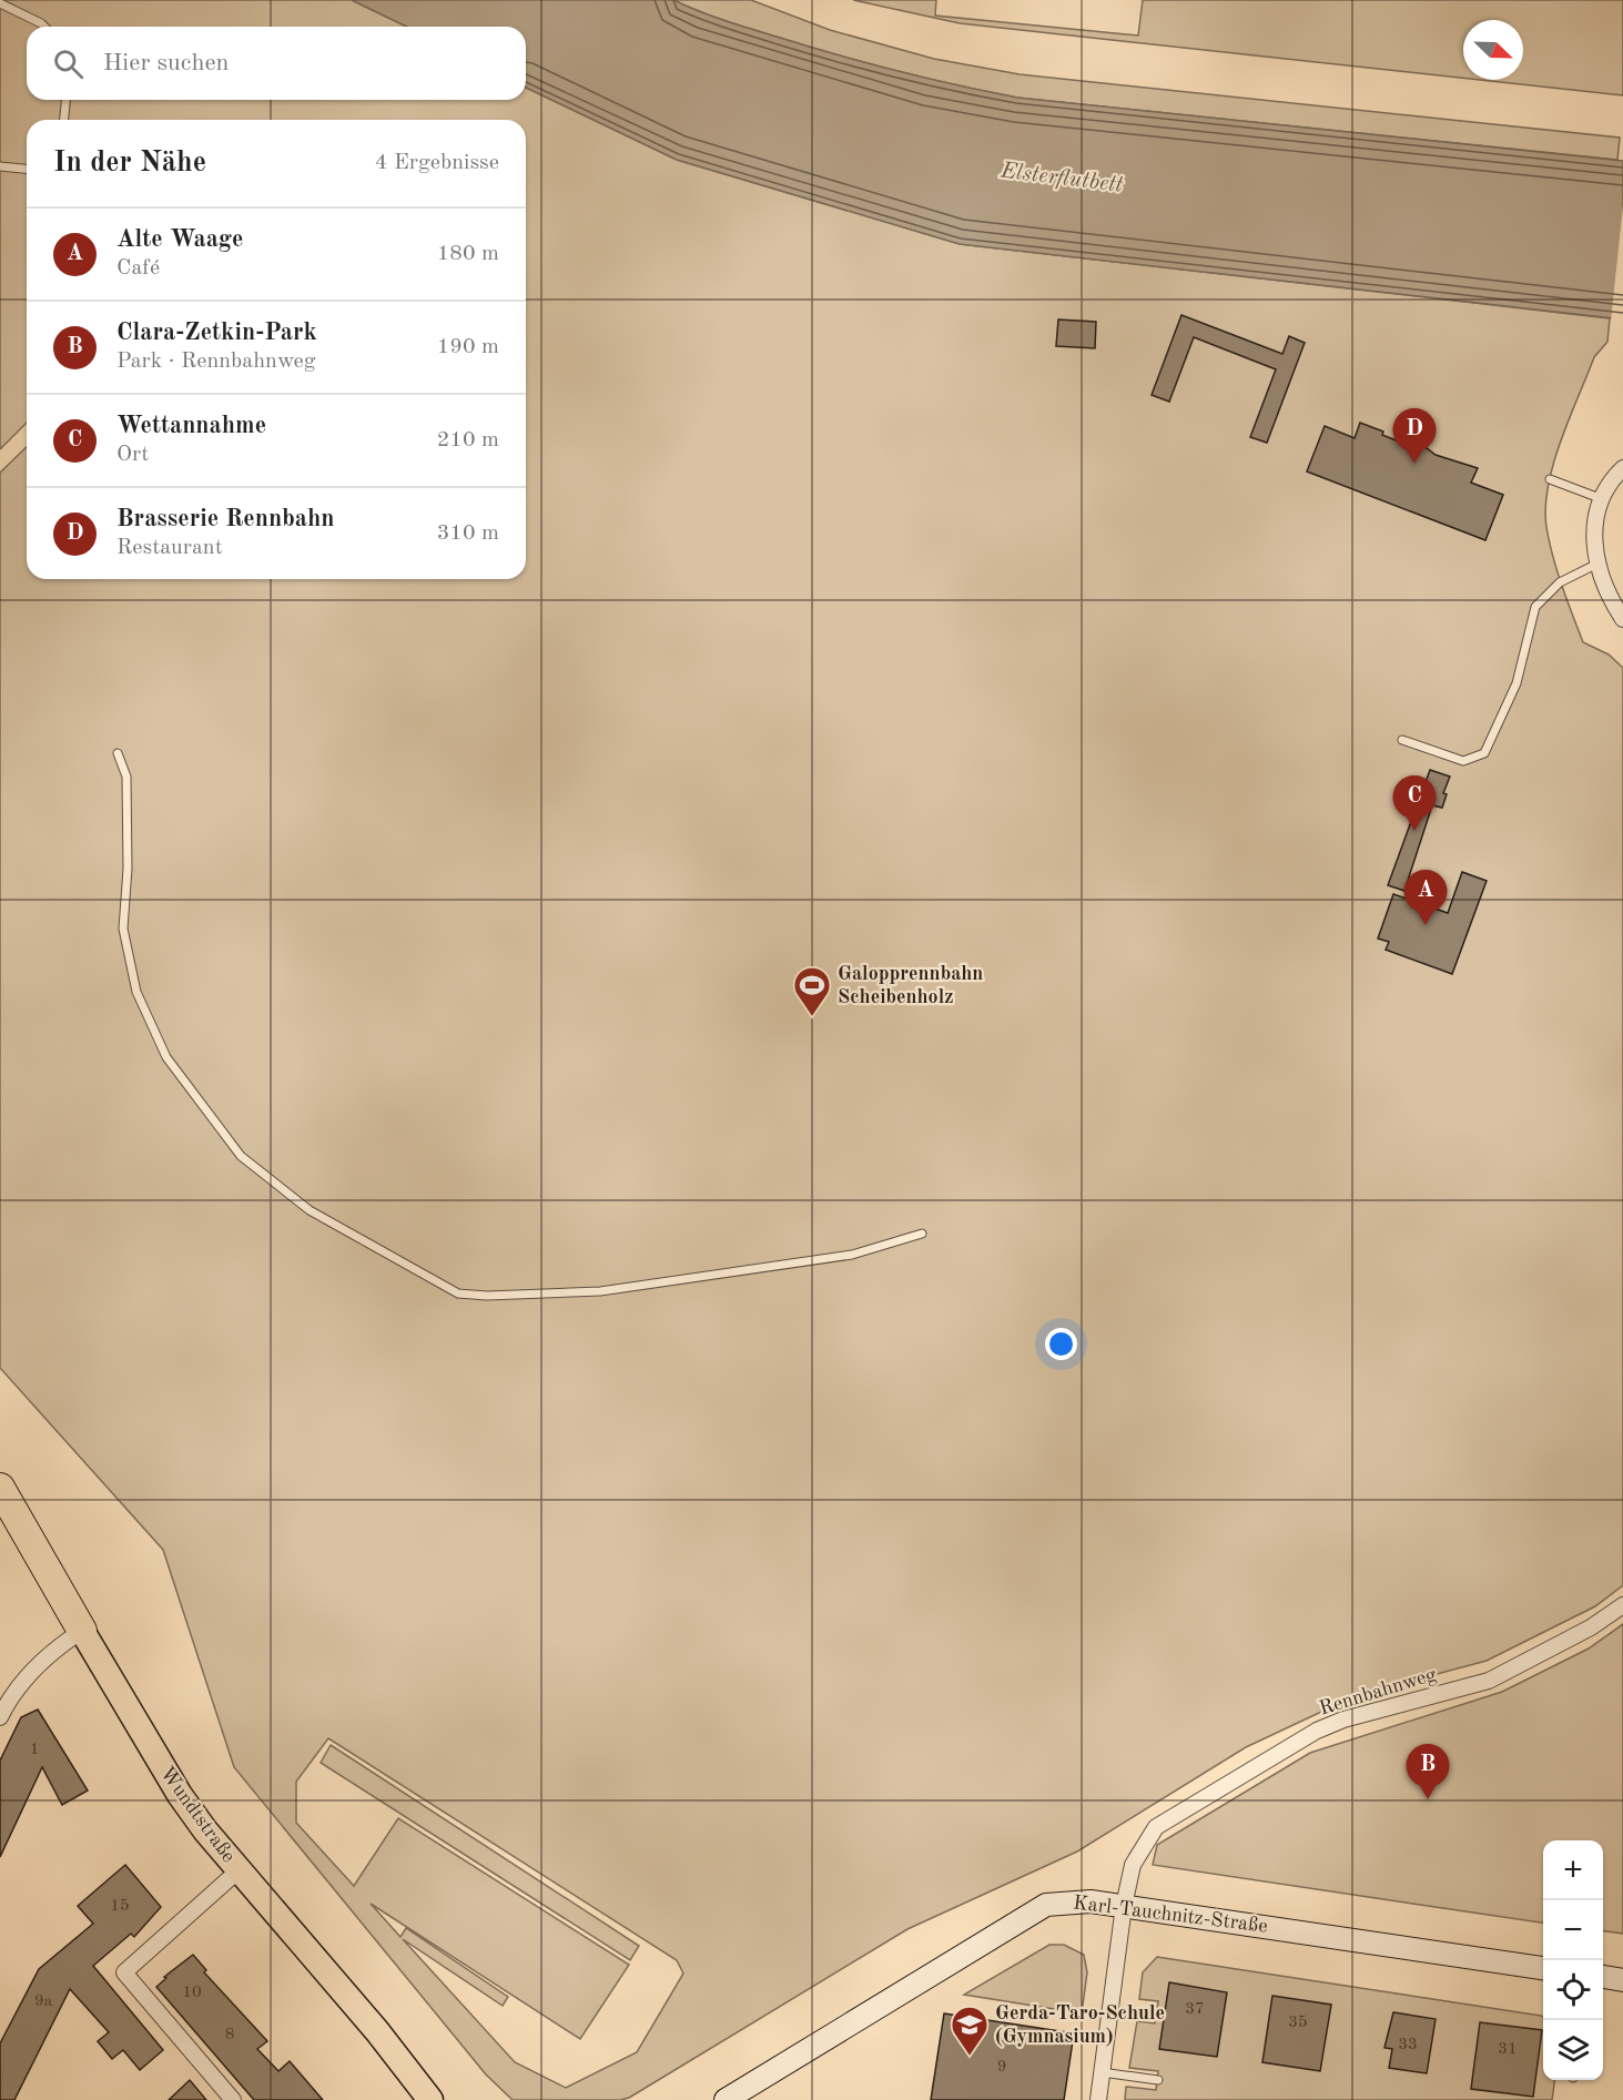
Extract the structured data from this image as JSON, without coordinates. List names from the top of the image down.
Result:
{
  "streets": {
    "highway": ["Wundtstraße"],
    "main road": ["Karl-Tauchnitz-Straße"],
    "street": ["Rennbahnweg"]
  },
  "crossings": [
    ["Rennbahnweg", "Karl-Tauchnitz-Straße"]
  ],
  "water": ["Elsterflutbett"],
  "places": {
    "sports": ["Galopprennbahn Scheibenholz"],
    "school or university": ["Gerda-Taro-Schule (Gymnasium)"]
  },
  "house_numbers": [
    "1",
    "15",
    "10",
    "9a",
    "37",
    "35",
    "8",
    "33",
    "31",
    "9"
  ],
  "north": "bottom right",
  "page": {
    "search": "Hier suchen",
    "heading": ["In der Nähe", "4 Ergebnisse"],
    "list": [
      {
        "mark": "A",
        "name": "Alte Waage",
        "note": "Café",
        "value": "180 m"
      },
      {
        "mark": "B",
        "name": "Clara-Zetkin-Park",
        "note": "Park · Rennbahnweg",
        "value": "190 m"
      },
      {
        "mark": "C",
        "name": "Wettannahme",
        "note": "Ort",
        "value": "210 m"
      },
      {
        "mark": "D",
        "name": "Brasserie Rennbahn",
        "note": "Restaurant",
        "value": "310 m"
      }
    ],
    "pins": [
      "D",
      "C",
      "A",
      "B"
    ],
    "map_buttons": ["+", "−"]
  }
}
